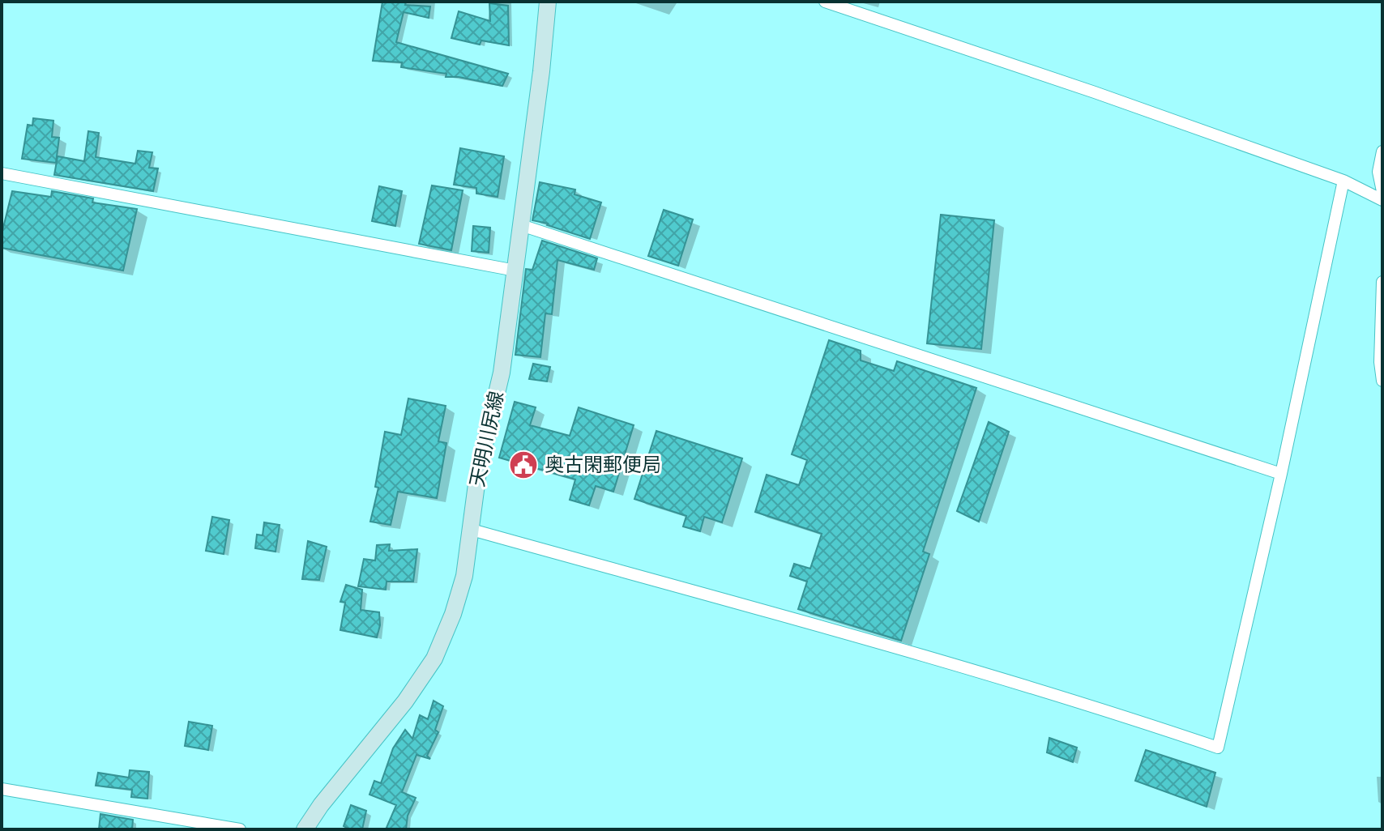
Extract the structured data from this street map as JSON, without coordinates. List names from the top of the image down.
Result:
{
  "streets": {
    "main road": ["天明川尻線"]
  },
  "places": {
    "public building": ["奥古閑郵便局"]
  }
}
